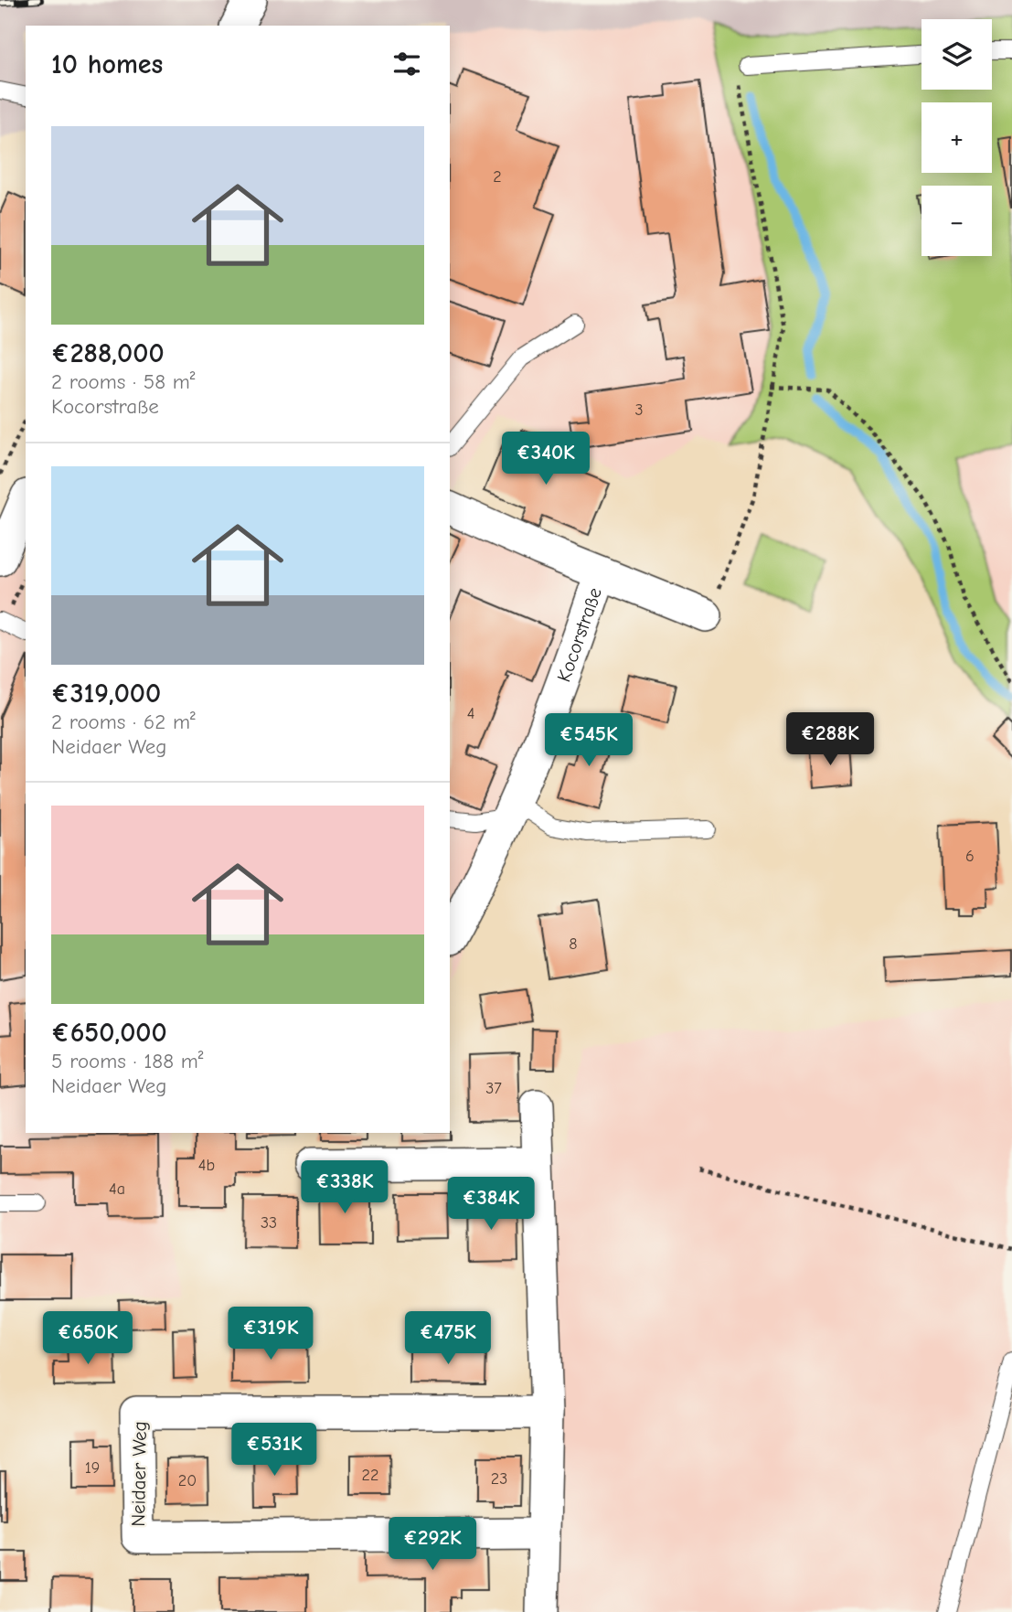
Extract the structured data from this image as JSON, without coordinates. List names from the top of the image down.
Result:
{
  "streets": {
    "street": ["Kocorstraße", "Neidaer Weg"]
  },
  "house_numbers": [
    "2",
    "3",
    "4",
    "6",
    "8",
    "37",
    "4b",
    "4a",
    "33",
    "19",
    "22",
    "23",
    "20"
  ],
  "page": {
    "map_buttons": ["+", "−"],
    "heading": "10 homes",
    "list": [
      {
        "name": "€288,000",
        "note": "2 rooms · 58 m² · Kocorstraße"
      },
      {
        "name": "€319,000",
        "note": "2 rooms · 62 m² · Neidaer Weg"
      },
      {
        "name": "€650,000",
        "note": "5 rooms · 188 m² · Neidaer Weg"
      }
    ],
    "price": [
      "€340K",
      "€288K",
      "€545K",
      "€338K",
      "€384K",
      "€319K",
      "€650K",
      "€475K",
      "€531K",
      "€292K"
    ]
  }
}
